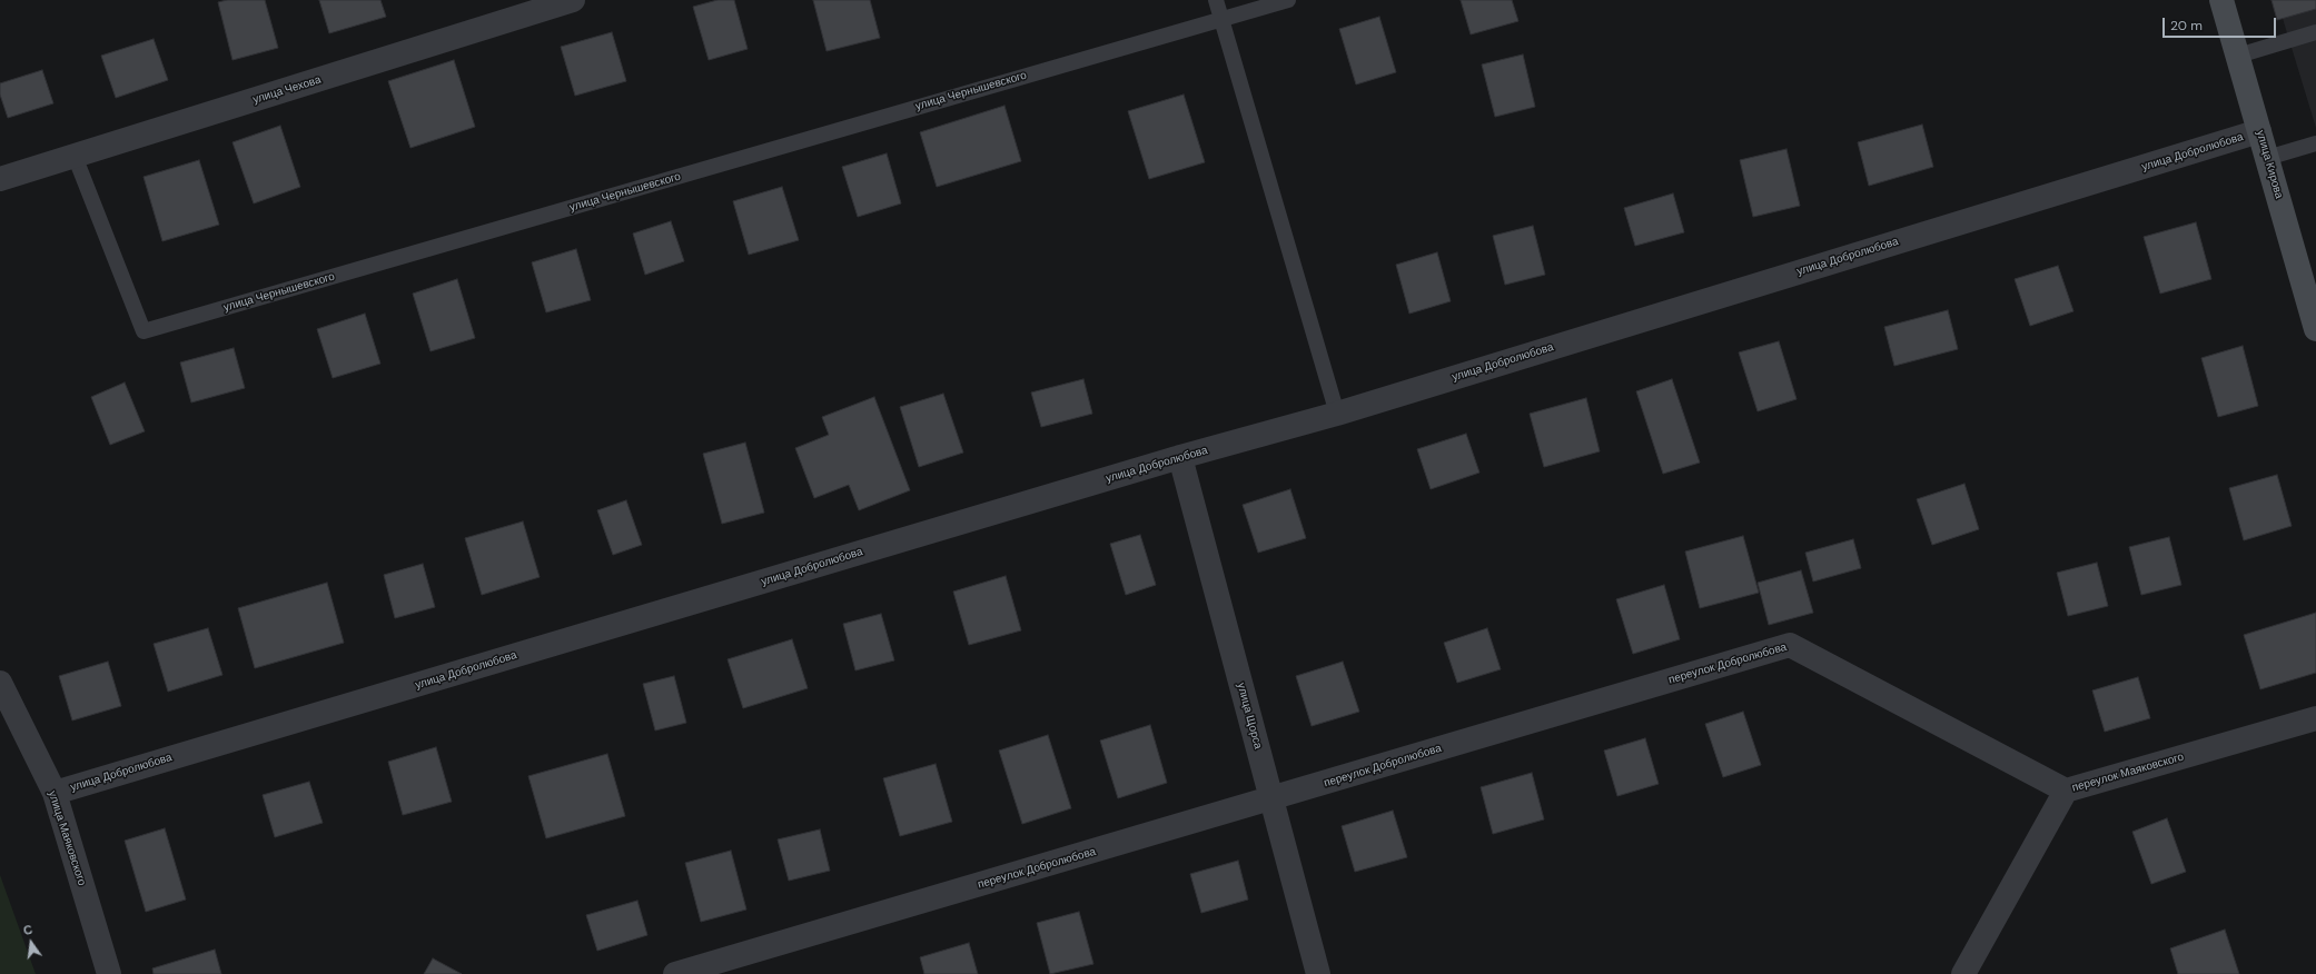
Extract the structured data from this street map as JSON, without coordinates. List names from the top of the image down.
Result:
{
  "streets": {
    "main road": ["улица Кирова"],
    "street": [
      "улица Чехова",
      "улица Добролюбова",
      "переулок Добролюбова",
      "улица Щорса",
      "переулок Маяковского",
      "улица Маяковского"
    ],
    "lane": ["улица Чернышевского"]
  },
  "crossings": [
    ["улица Чехова", "улица Чернышевского"],
    ["улица Добролюбова", "улица Кирова"],
    ["улица Добролюбова", "улица Щорса"],
    ["улица Добролюбова", "улица Маяковского"],
    ["переулок Добролюбова", "улица Щорса"],
    ["переулок Добролюбова", "переулок Маяковского"]
  ],
  "scale_bar": "20 m",
  "north": "top"
}
